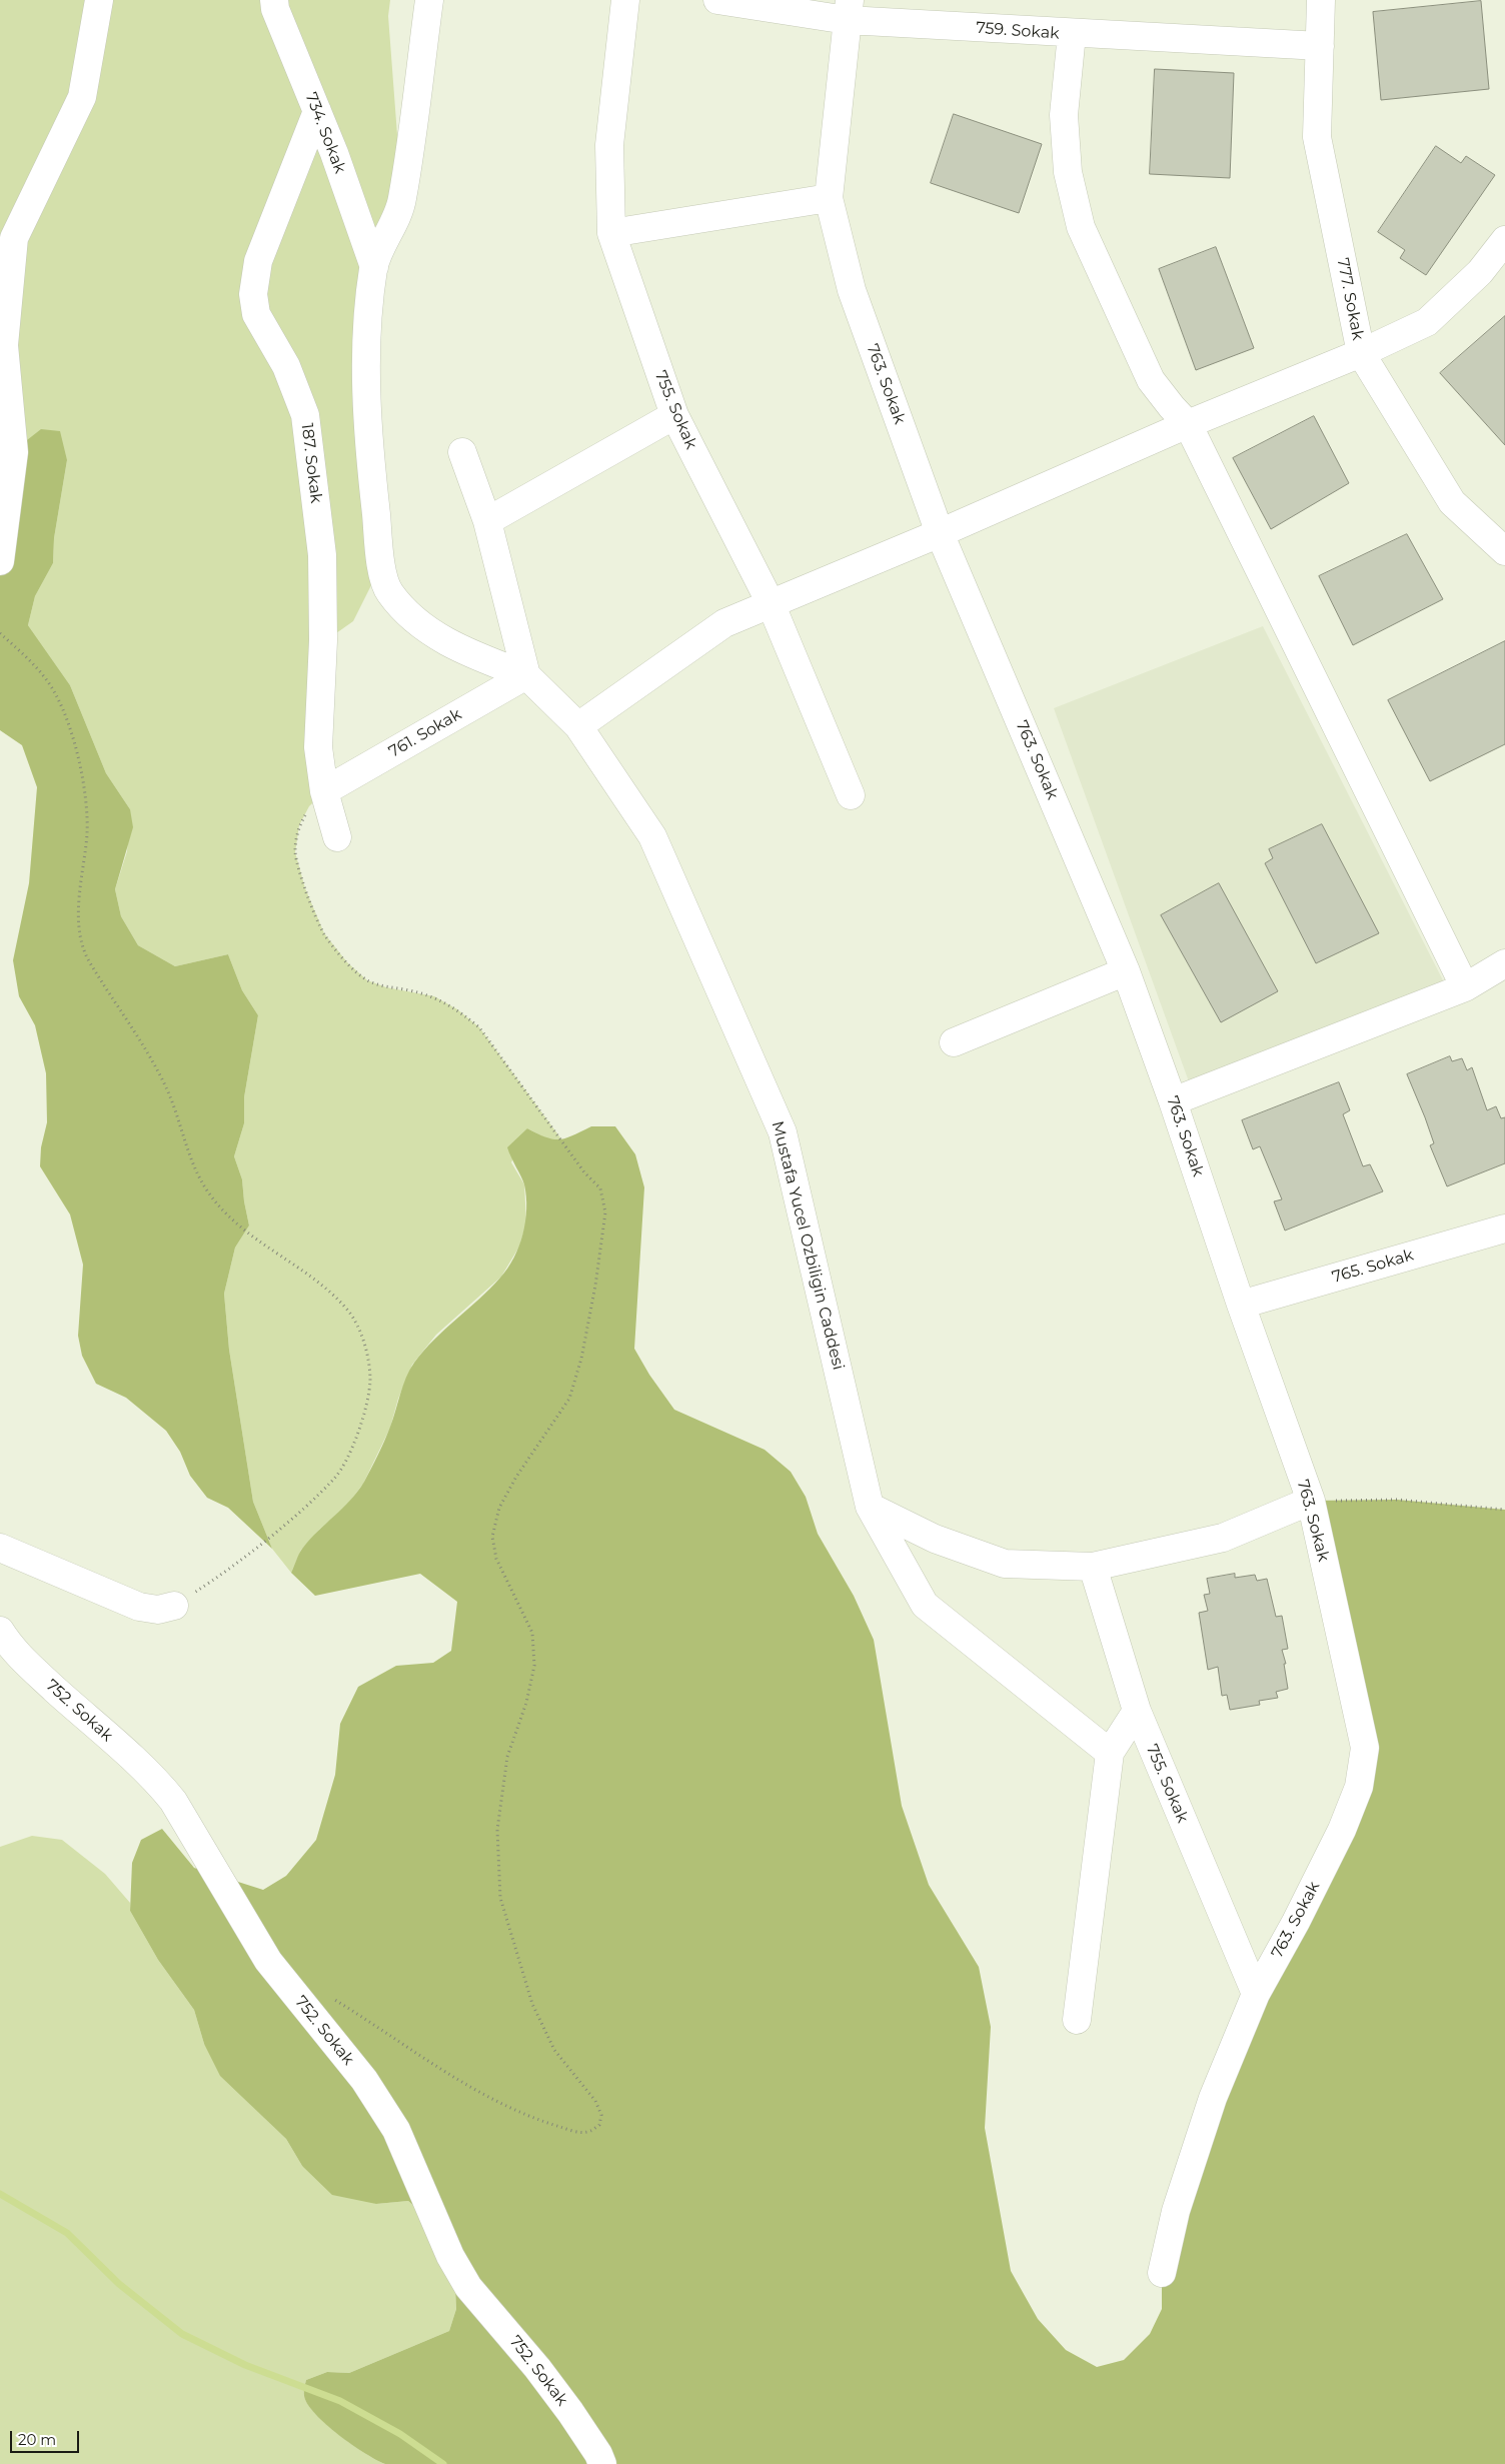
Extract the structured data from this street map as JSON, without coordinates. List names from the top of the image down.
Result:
{
  "streets": {
    "street": [
      "759. Sokak",
      "734. Sokak",
      "777. Sokak",
      "763. Sokak",
      "755. Sokak",
      "187. Sokak",
      "761. Sokak",
      "Mustafa Yucel Ozbiligin Caddesi",
      "765. Sokak",
      "752. Sokak"
    ]
  },
  "crossings": [
    ["759. Sokak", "777. Sokak"],
    ["759. Sokak", "763. Sokak"],
    ["734. Sokak", "187. Sokak"],
    ["763. Sokak", "755. Sokak"],
    ["763. Sokak", "765. Sokak"],
    ["187. Sokak", "761. Sokak"],
    ["761. Sokak", "Mustafa Yucel Ozbiligin Caddesi"]
  ],
  "scale_bar": "20 m"
}
